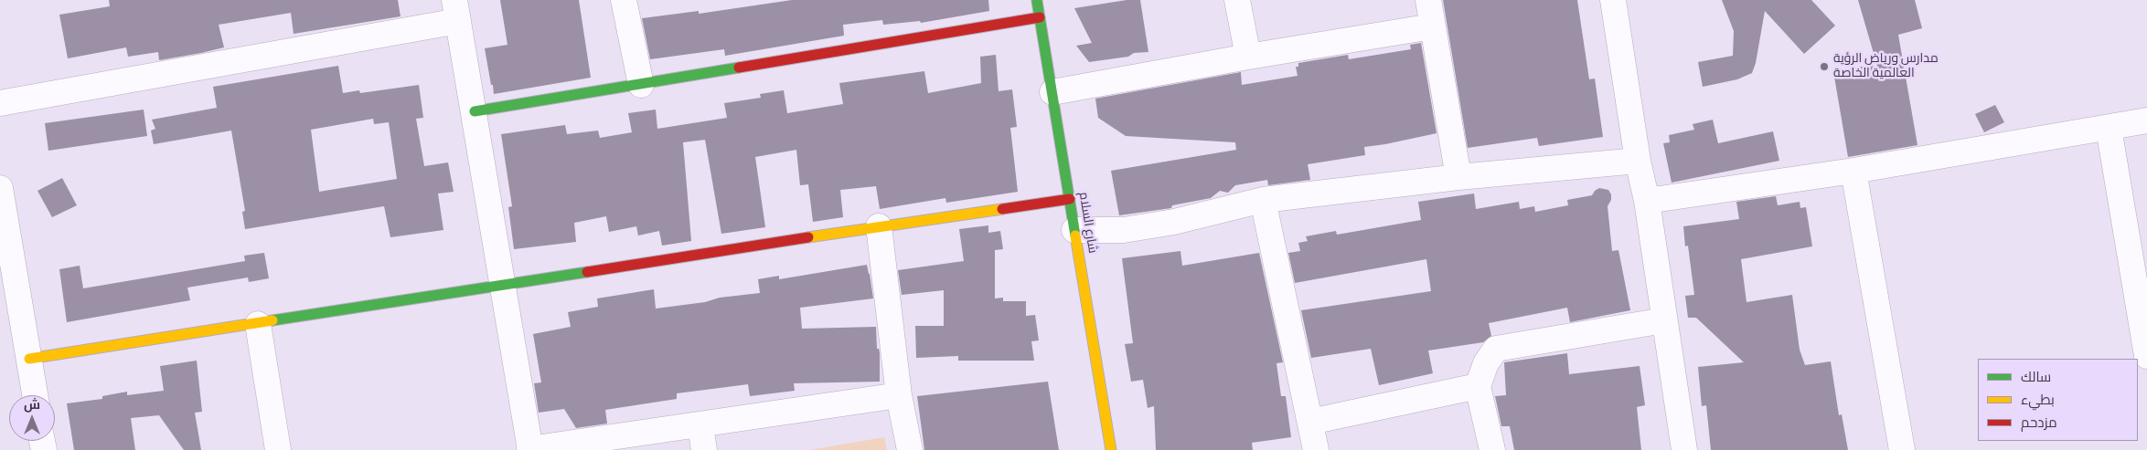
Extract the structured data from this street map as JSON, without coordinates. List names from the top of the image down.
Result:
{
  "streets": {
    "street": ["شارع السلام"]
  },
  "places": ["مدارس ورياض الرؤية العالمية الخاصة"],
  "legend": ["سالك", "بطيء", "مزدحم"],
  "north": "top"
}
